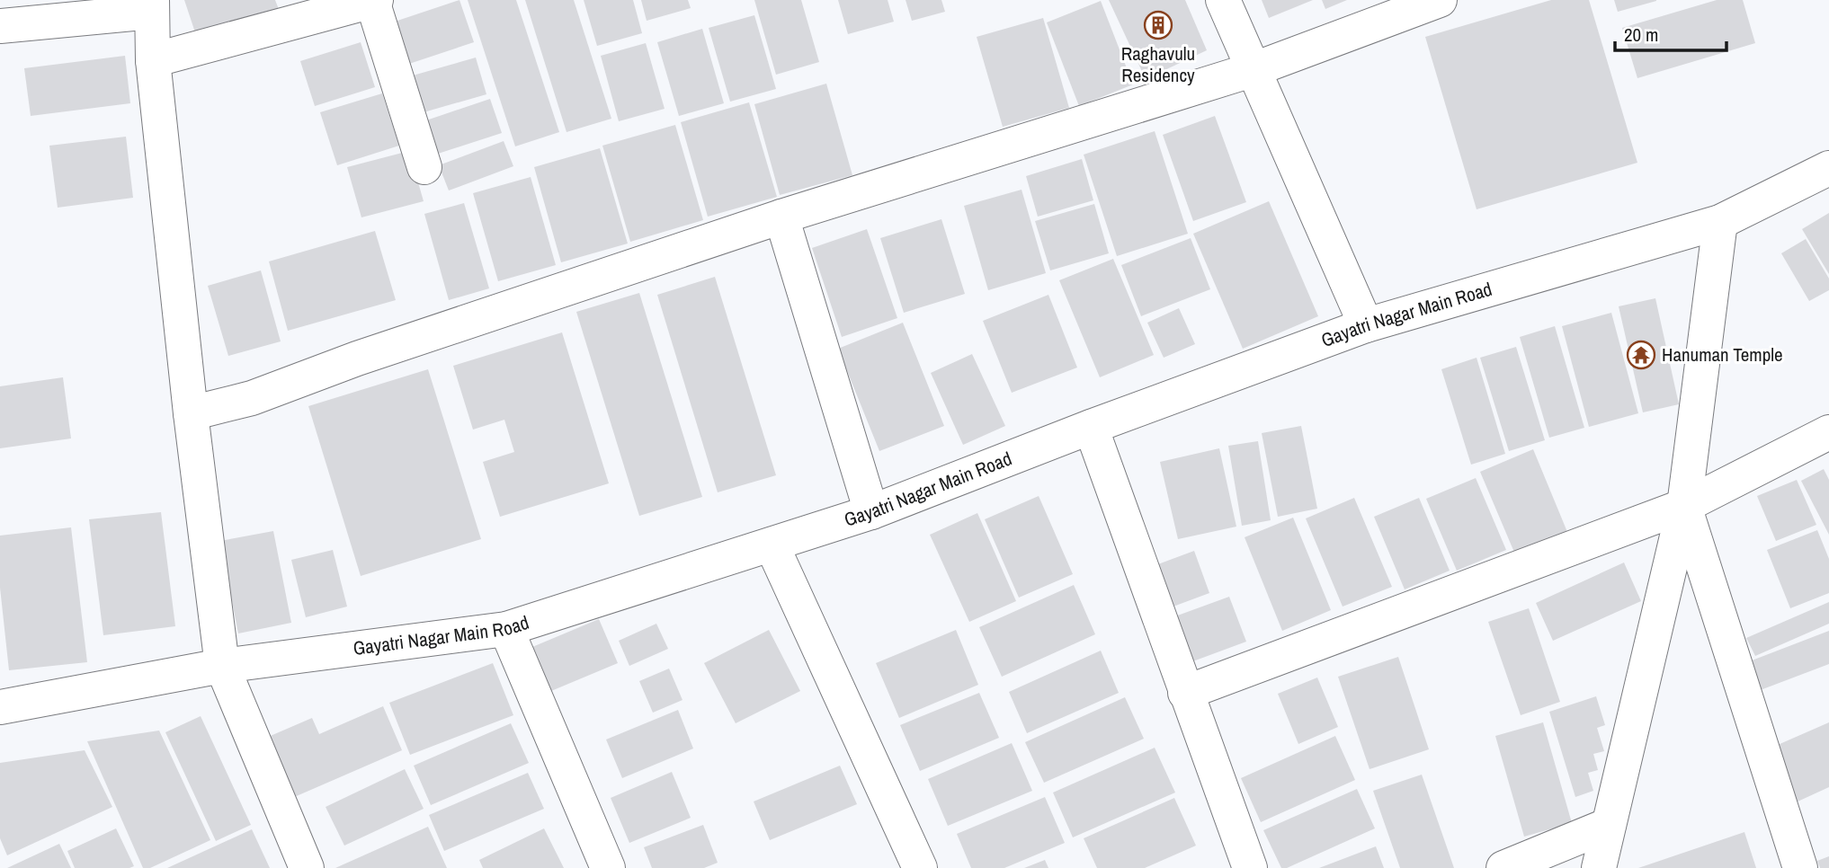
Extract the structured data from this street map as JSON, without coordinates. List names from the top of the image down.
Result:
{
  "streets": {
    "street": ["Gayatri Nagar Main Road"]
  },
  "places": {
    "building": ["Raghavulu Residency"],
    "temple": ["Hanuman Temple"]
  },
  "scale_bar": "20 m"
}
